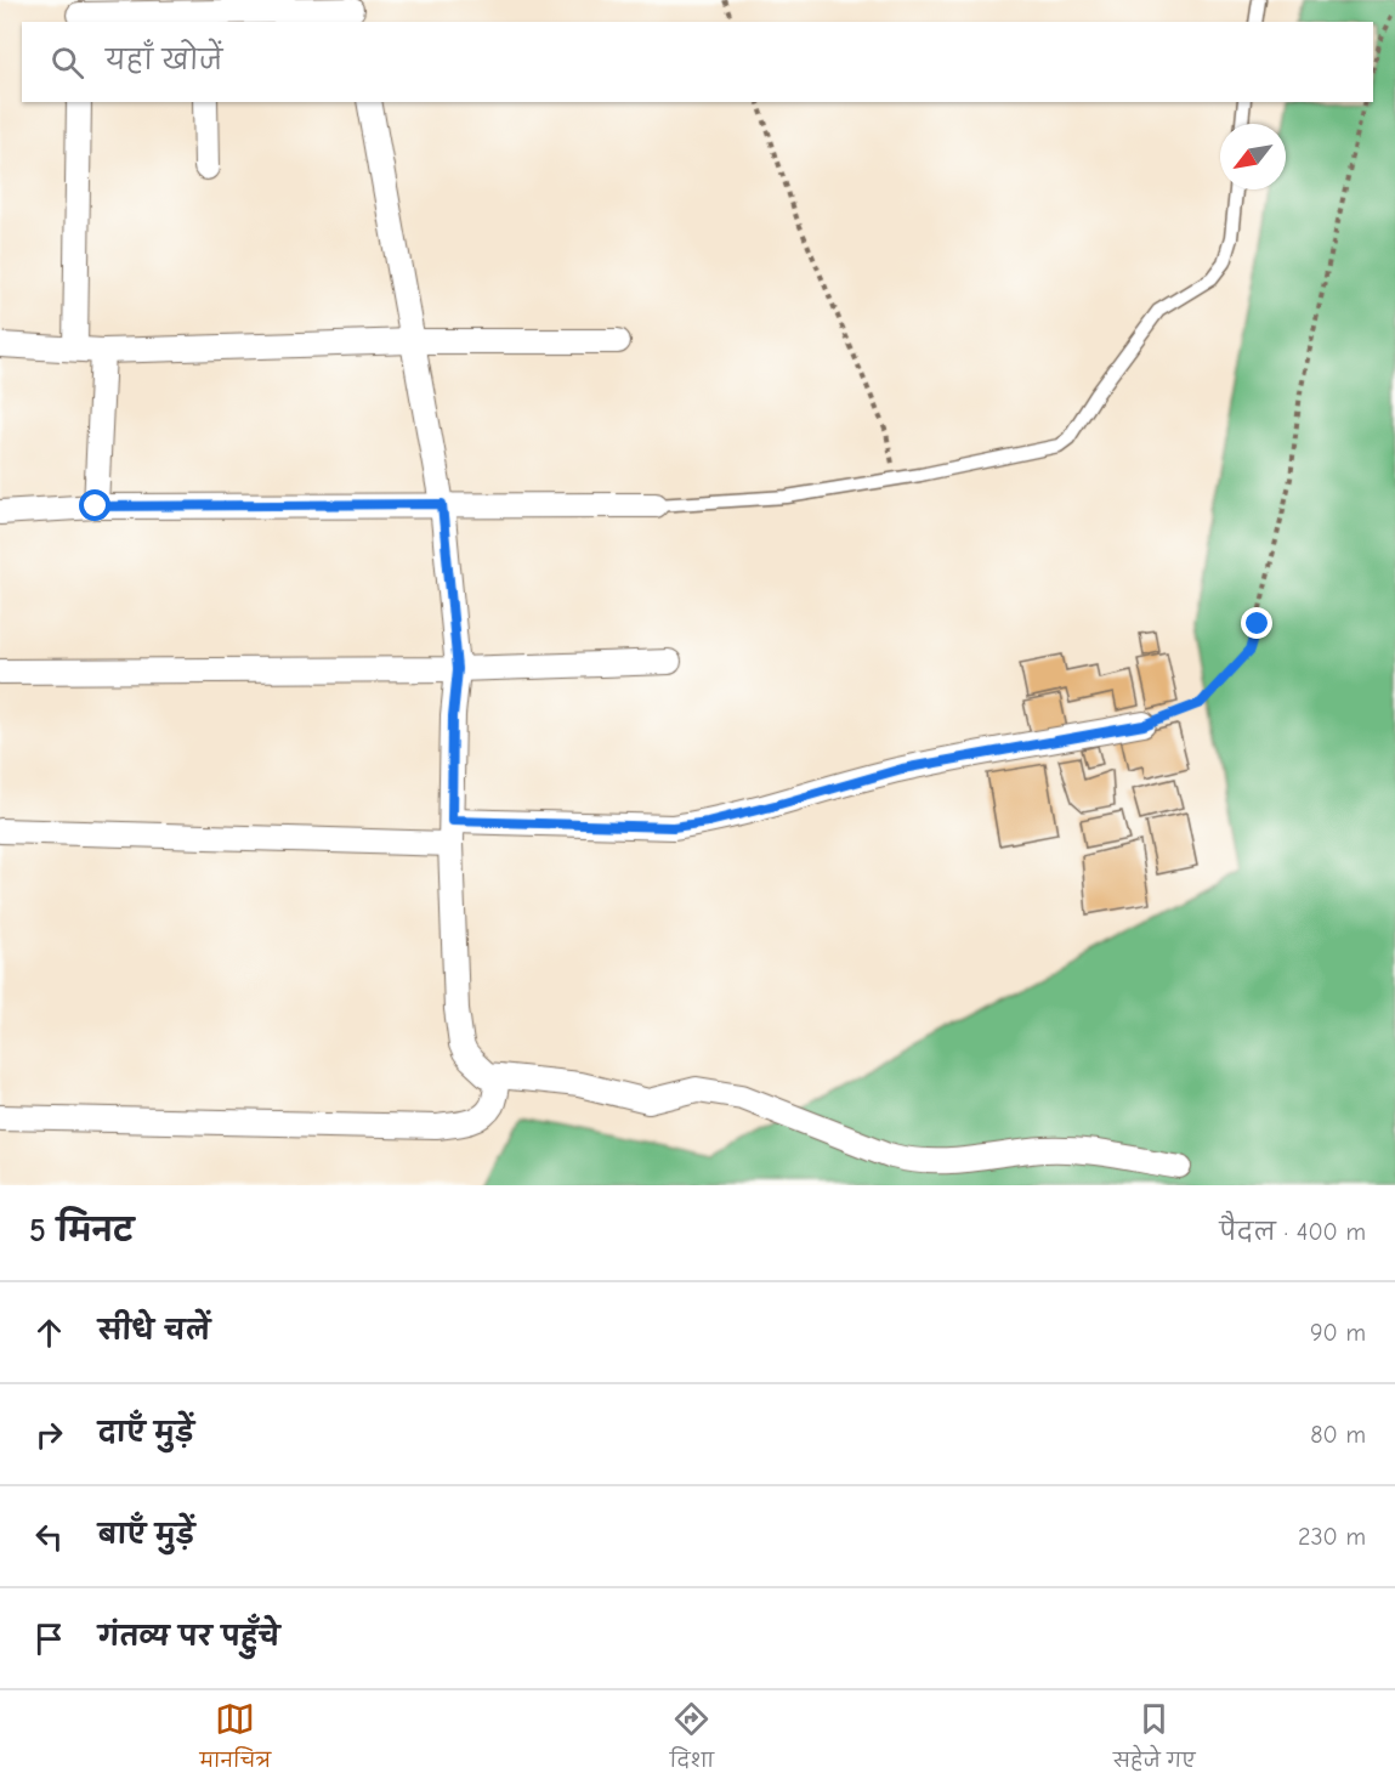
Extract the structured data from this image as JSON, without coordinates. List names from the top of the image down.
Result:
{
  "north": "bottom left",
  "page": {
    "search": "यहाँ खोजें",
    "heading": ["5 मिनट", "पैदल · 400 m"],
    "list": [
      ["सीधे चलें", "90 m"],
      ["दाएँ मुड़ें", "80 m"],
      ["बाएँ मुड़ें", "230 m"],
      "गंतव्य पर पहुँचे"
    ],
    "nav": ["मानचित्र", "दिशा", "सहेजे गए"]
  }
}
